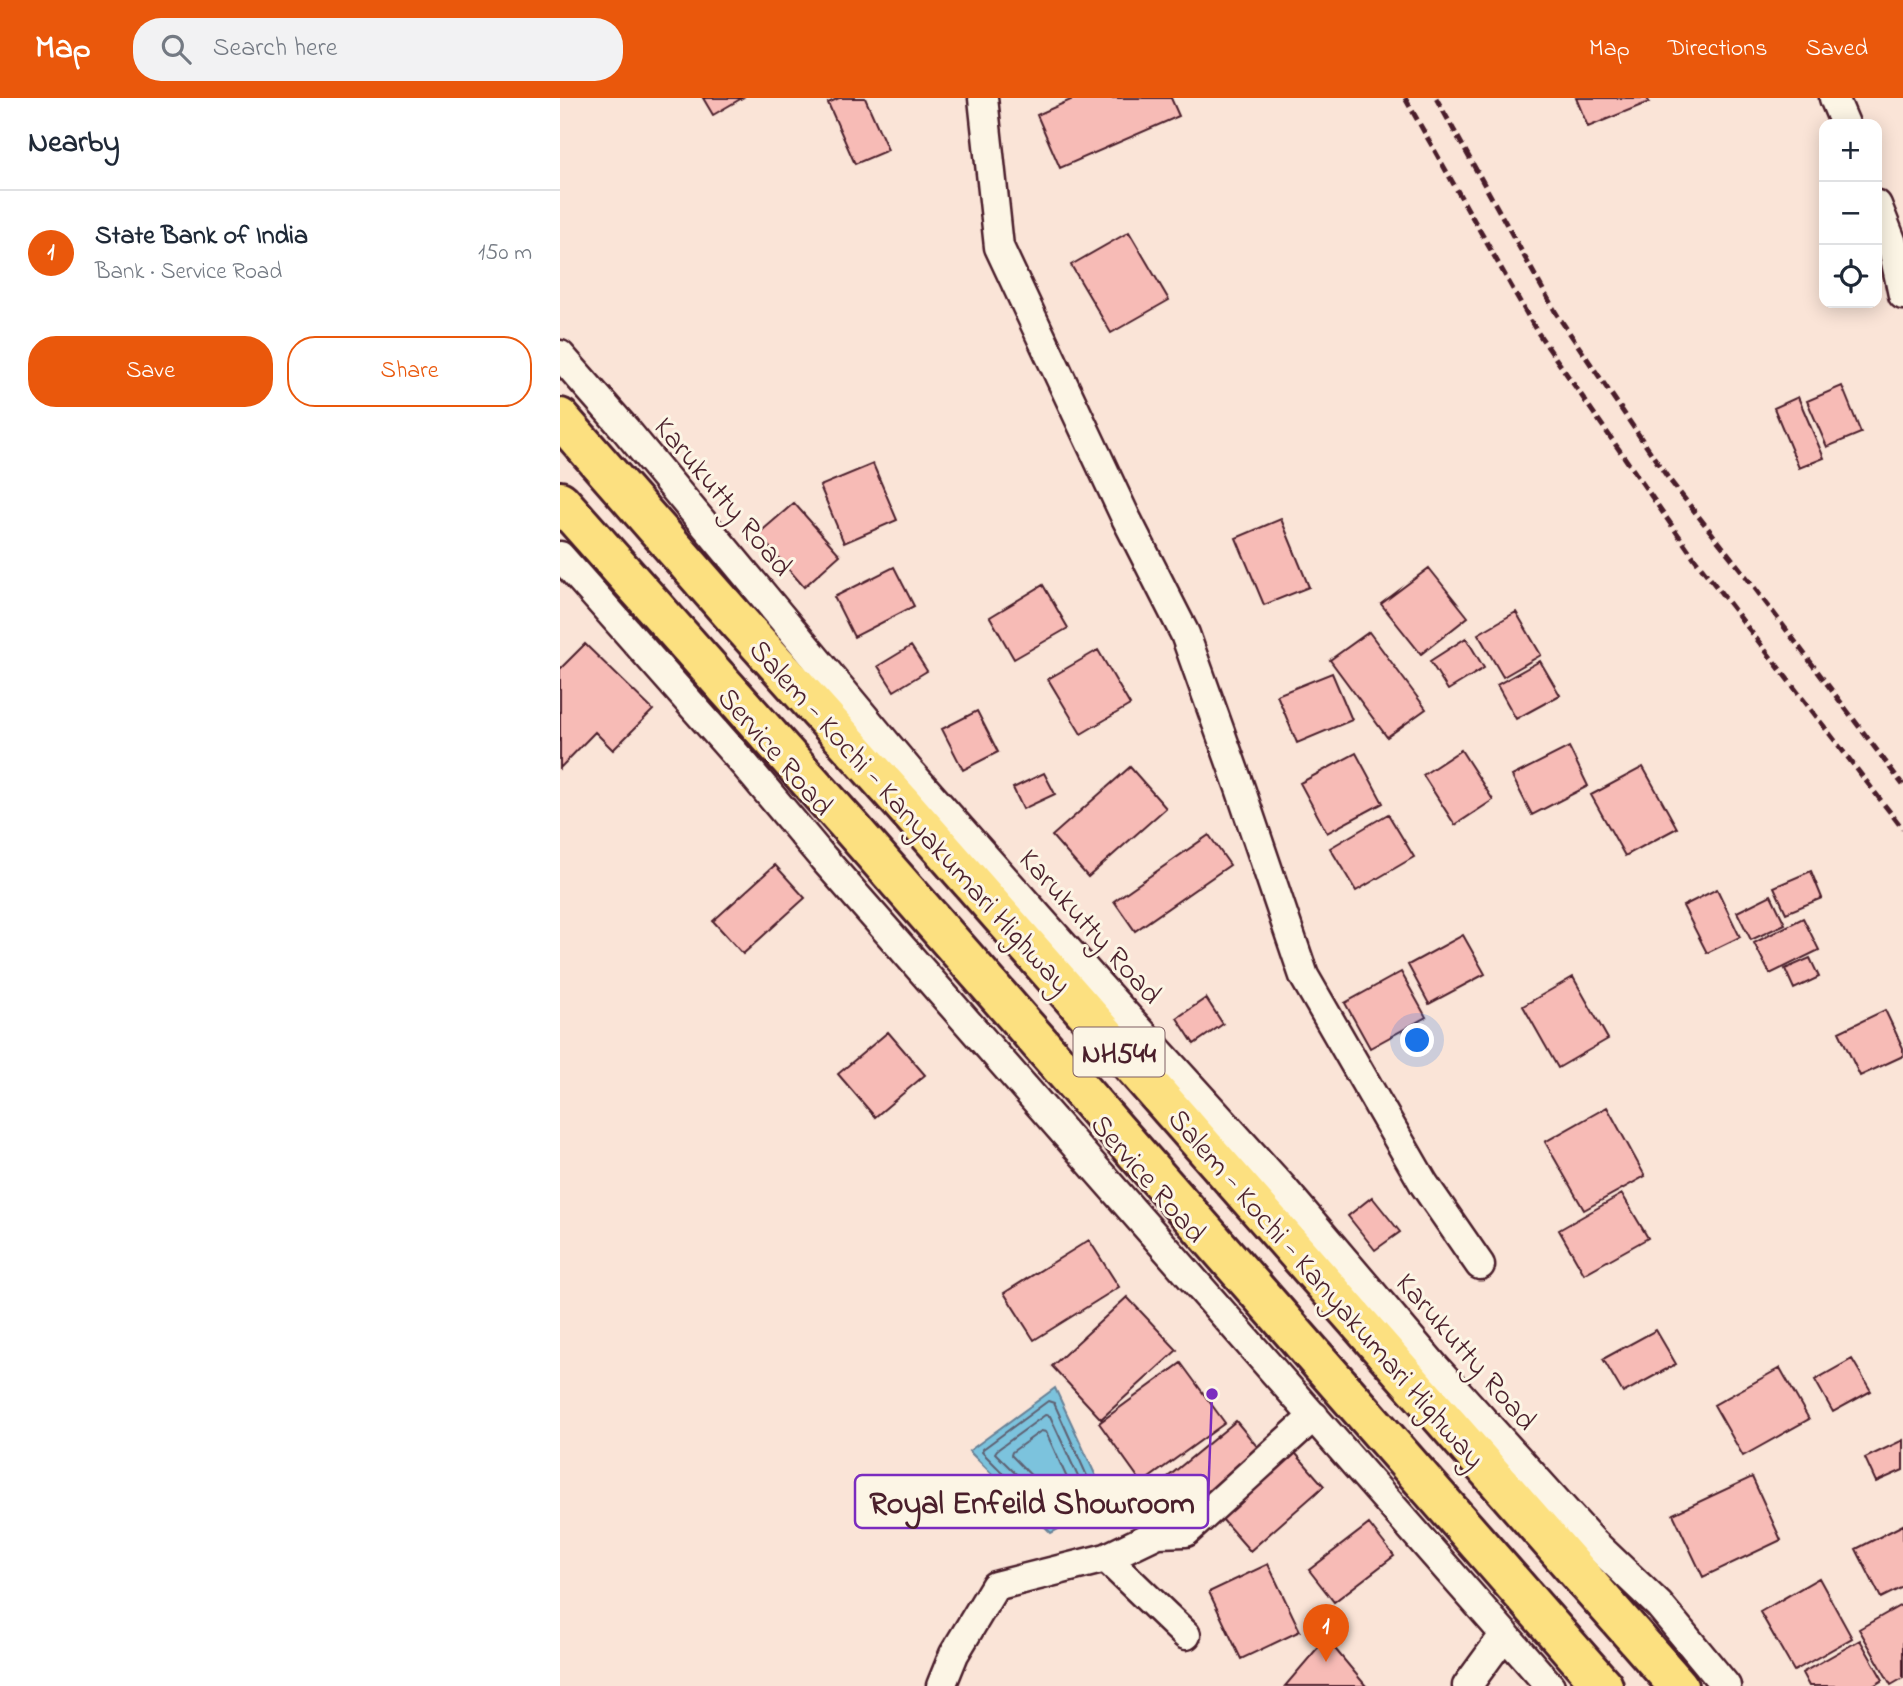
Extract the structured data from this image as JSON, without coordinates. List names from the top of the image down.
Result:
{
  "streets": {
    "highway": ["Salem - Kochi - Kanyakumari Highway", "NH544"],
    "street": ["Karukutty Road", "Service Road"]
  },
  "places": ["Royal Enfeild Showroom"],
  "page": {
    "header": "Map",
    "search": "Search here",
    "nav": ["Map", "Directions", "Saved"],
    "heading": "Nearby",
    "map_buttons": ["+", "−"],
    "list": [
      {
        "mark": "1",
        "name": "State Bank of India",
        "note": "Bank · Service Road",
        "value": "150 m"
      }
    ],
    "buttons": ["Save", "Share"],
    "pins": "1"
  }
}
